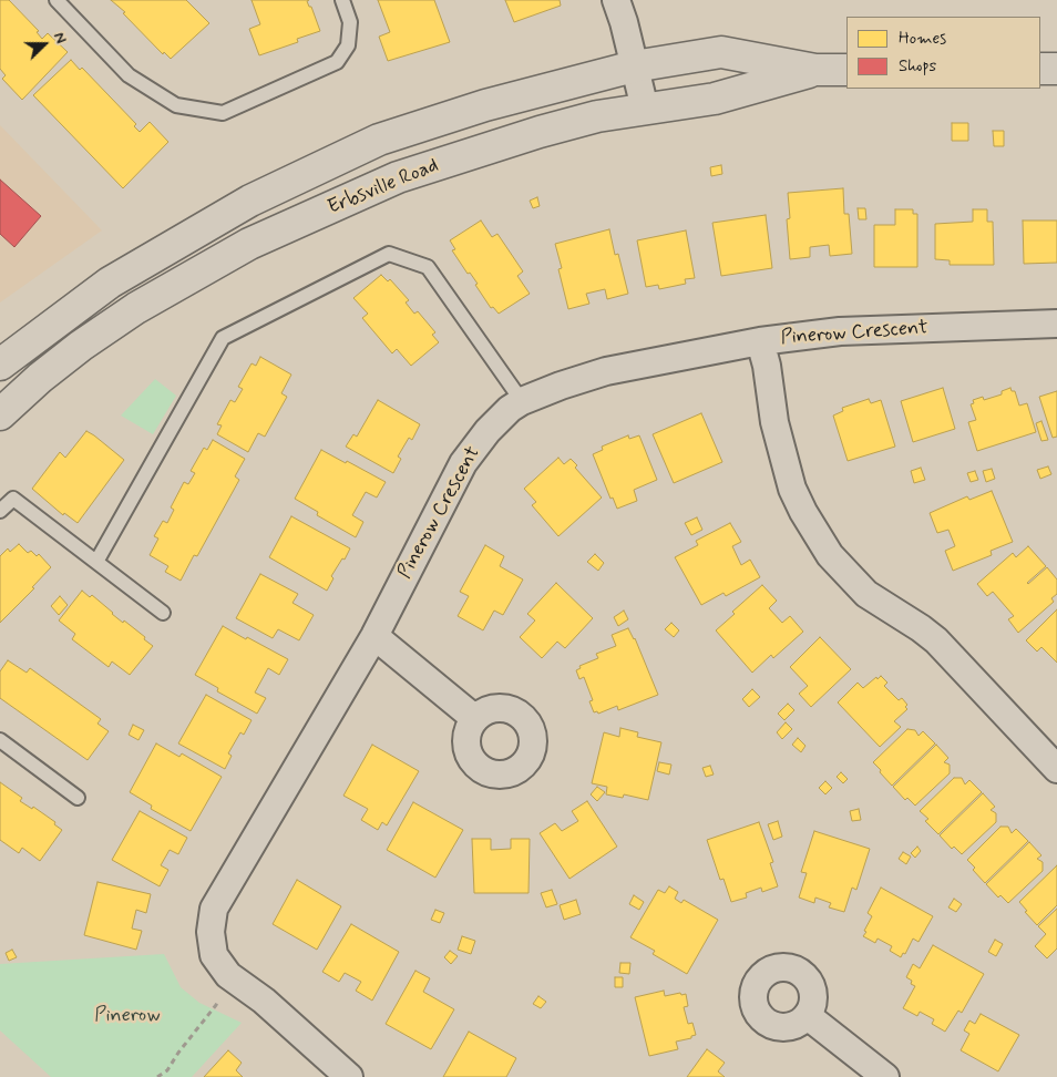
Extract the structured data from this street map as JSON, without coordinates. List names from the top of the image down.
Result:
{
  "streets": {
    "main road": ["Erbsville Road"],
    "street": ["Pinerow Crescent"]
  },
  "parks": ["Pinerow"],
  "legend": ["Homes", "Shops"],
  "north": "right"
}
